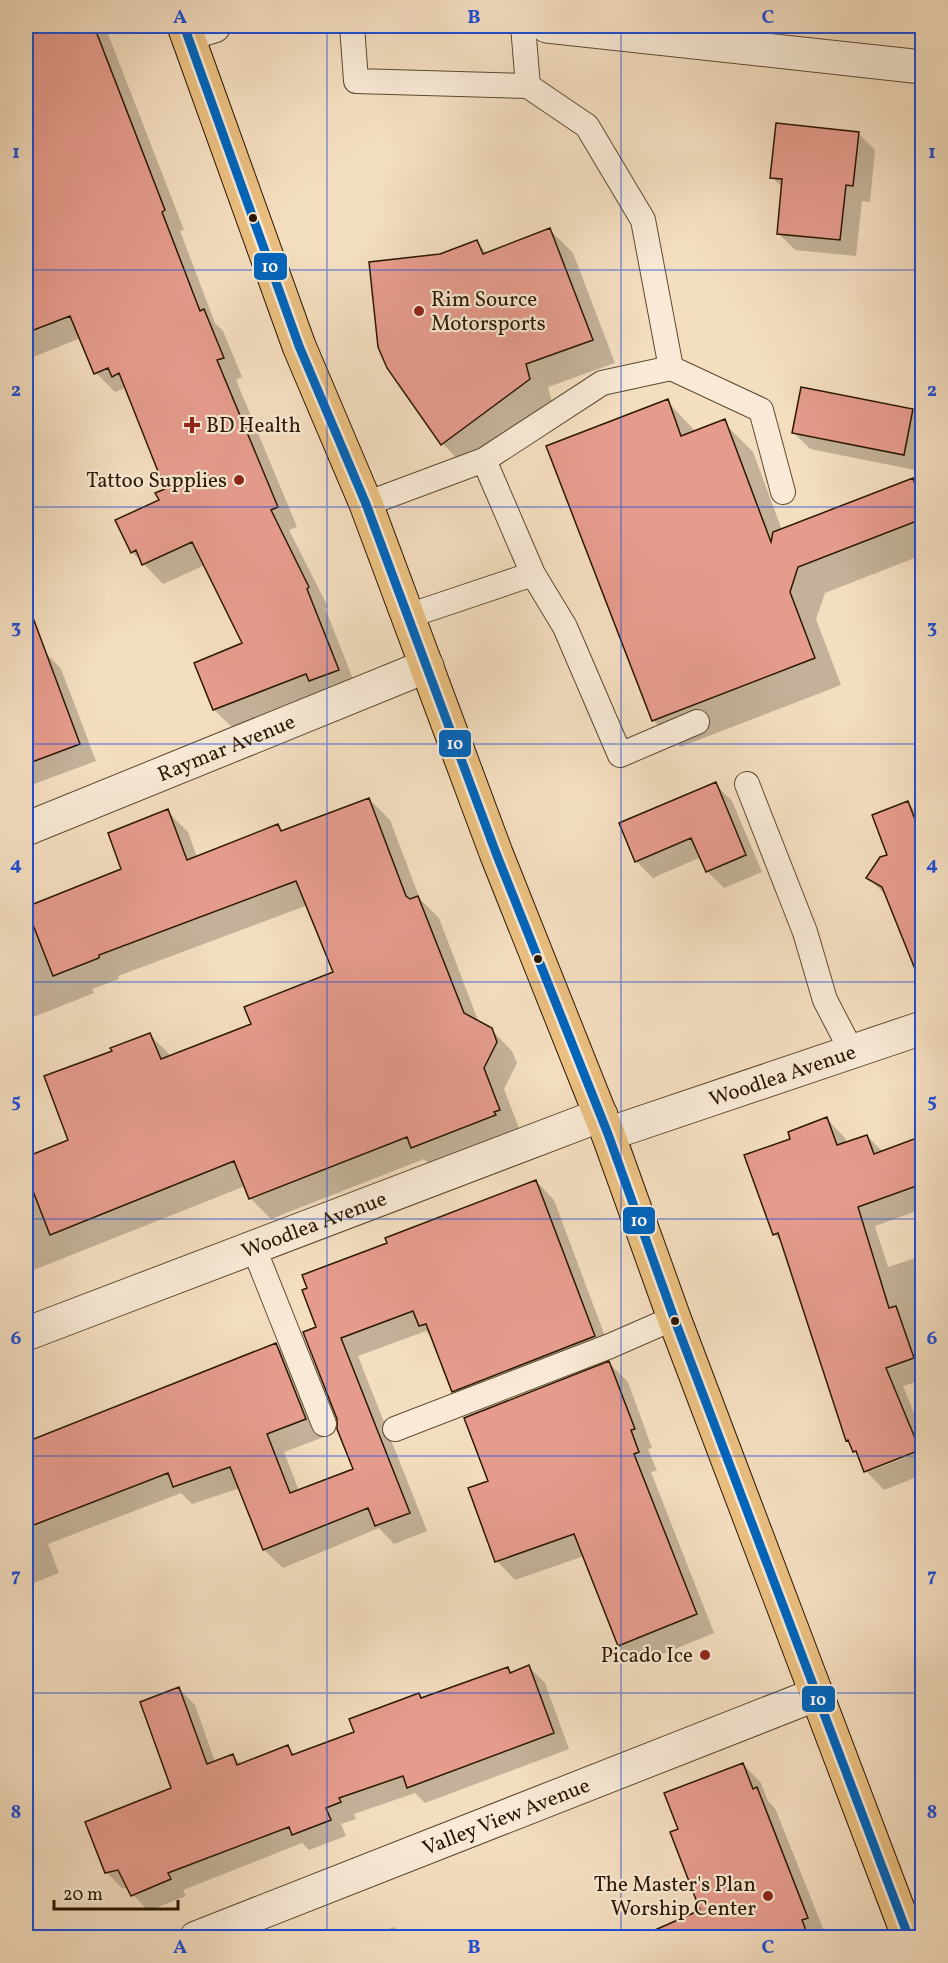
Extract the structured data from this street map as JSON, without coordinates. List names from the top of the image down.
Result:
{
  "streets": {
    "street": ["Raymar Avenue", "Woodlea Avenue", "Valley View Avenue"]
  },
  "places": {
    "other": [
      "Rim Source Motorsports",
      "Tattoo Supplies",
      "Picado Ice",
      "The Master's Plan Worship Center"
    ],
    "health": ["BD Health"]
  },
  "lines": ["transit line 10"],
  "scale_bar": "20 m",
  "grid": {
    "columns": ["A", "B", "C"],
    "rows": [
      "1",
      "2",
      "3",
      "4",
      "5",
      "6",
      "7",
      "8"
    ]
  }
}
